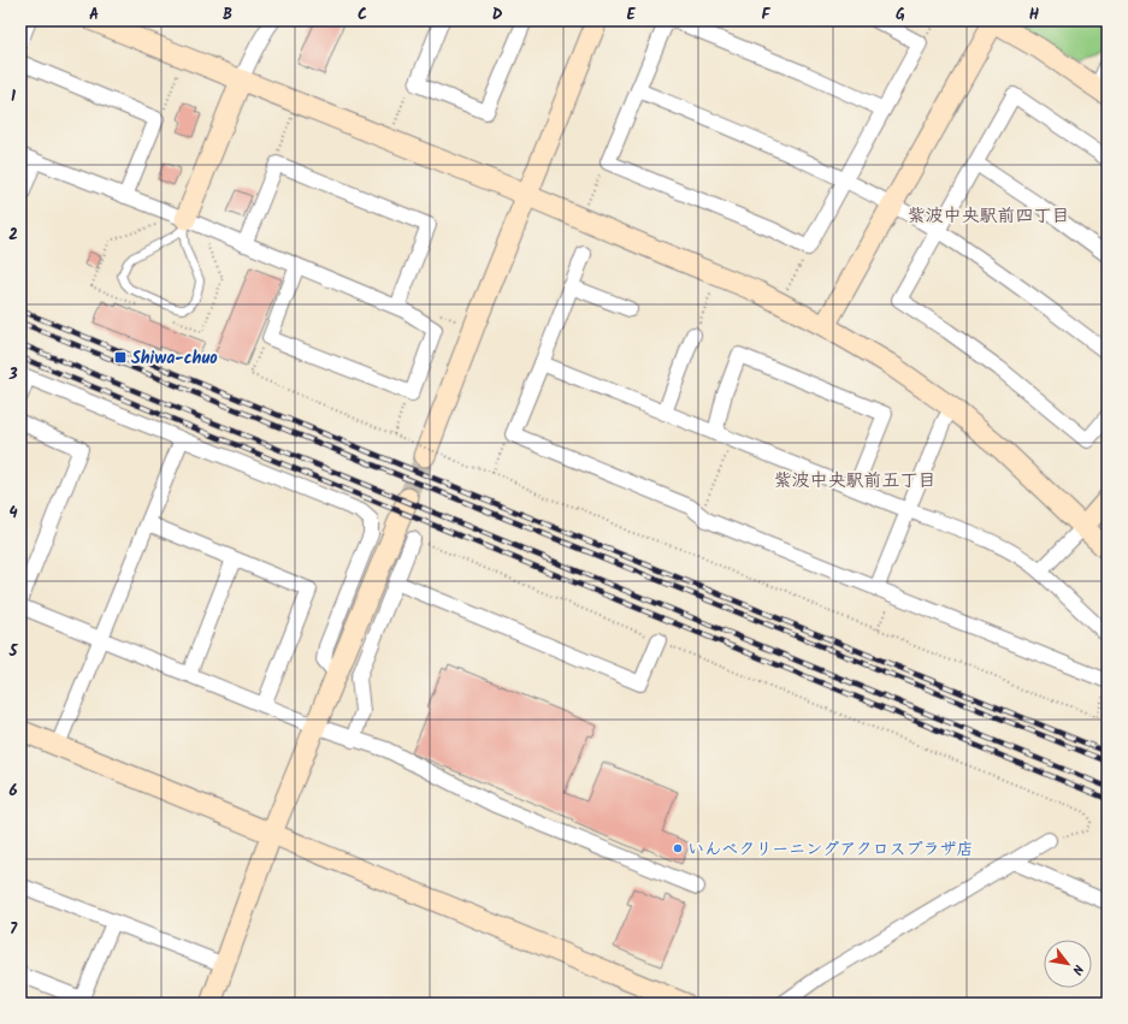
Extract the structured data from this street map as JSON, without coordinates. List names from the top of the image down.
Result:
{
  "districts": ["紫波中央駅前四丁目", "紫波中央駅前五丁目"],
  "places": {
    "transit": ["Shiwa-chuo"],
    "other": ["いんべクリーニングアクロスプラザ店"]
  },
  "north": "bottom right",
  "grid": {
    "columns": [
      "A",
      "B",
      "C",
      "D",
      "E",
      "F",
      "G",
      "H"
    ],
    "rows": [
      "1",
      "2",
      "3",
      "4",
      "5",
      "6",
      "7"
    ]
  }
}
